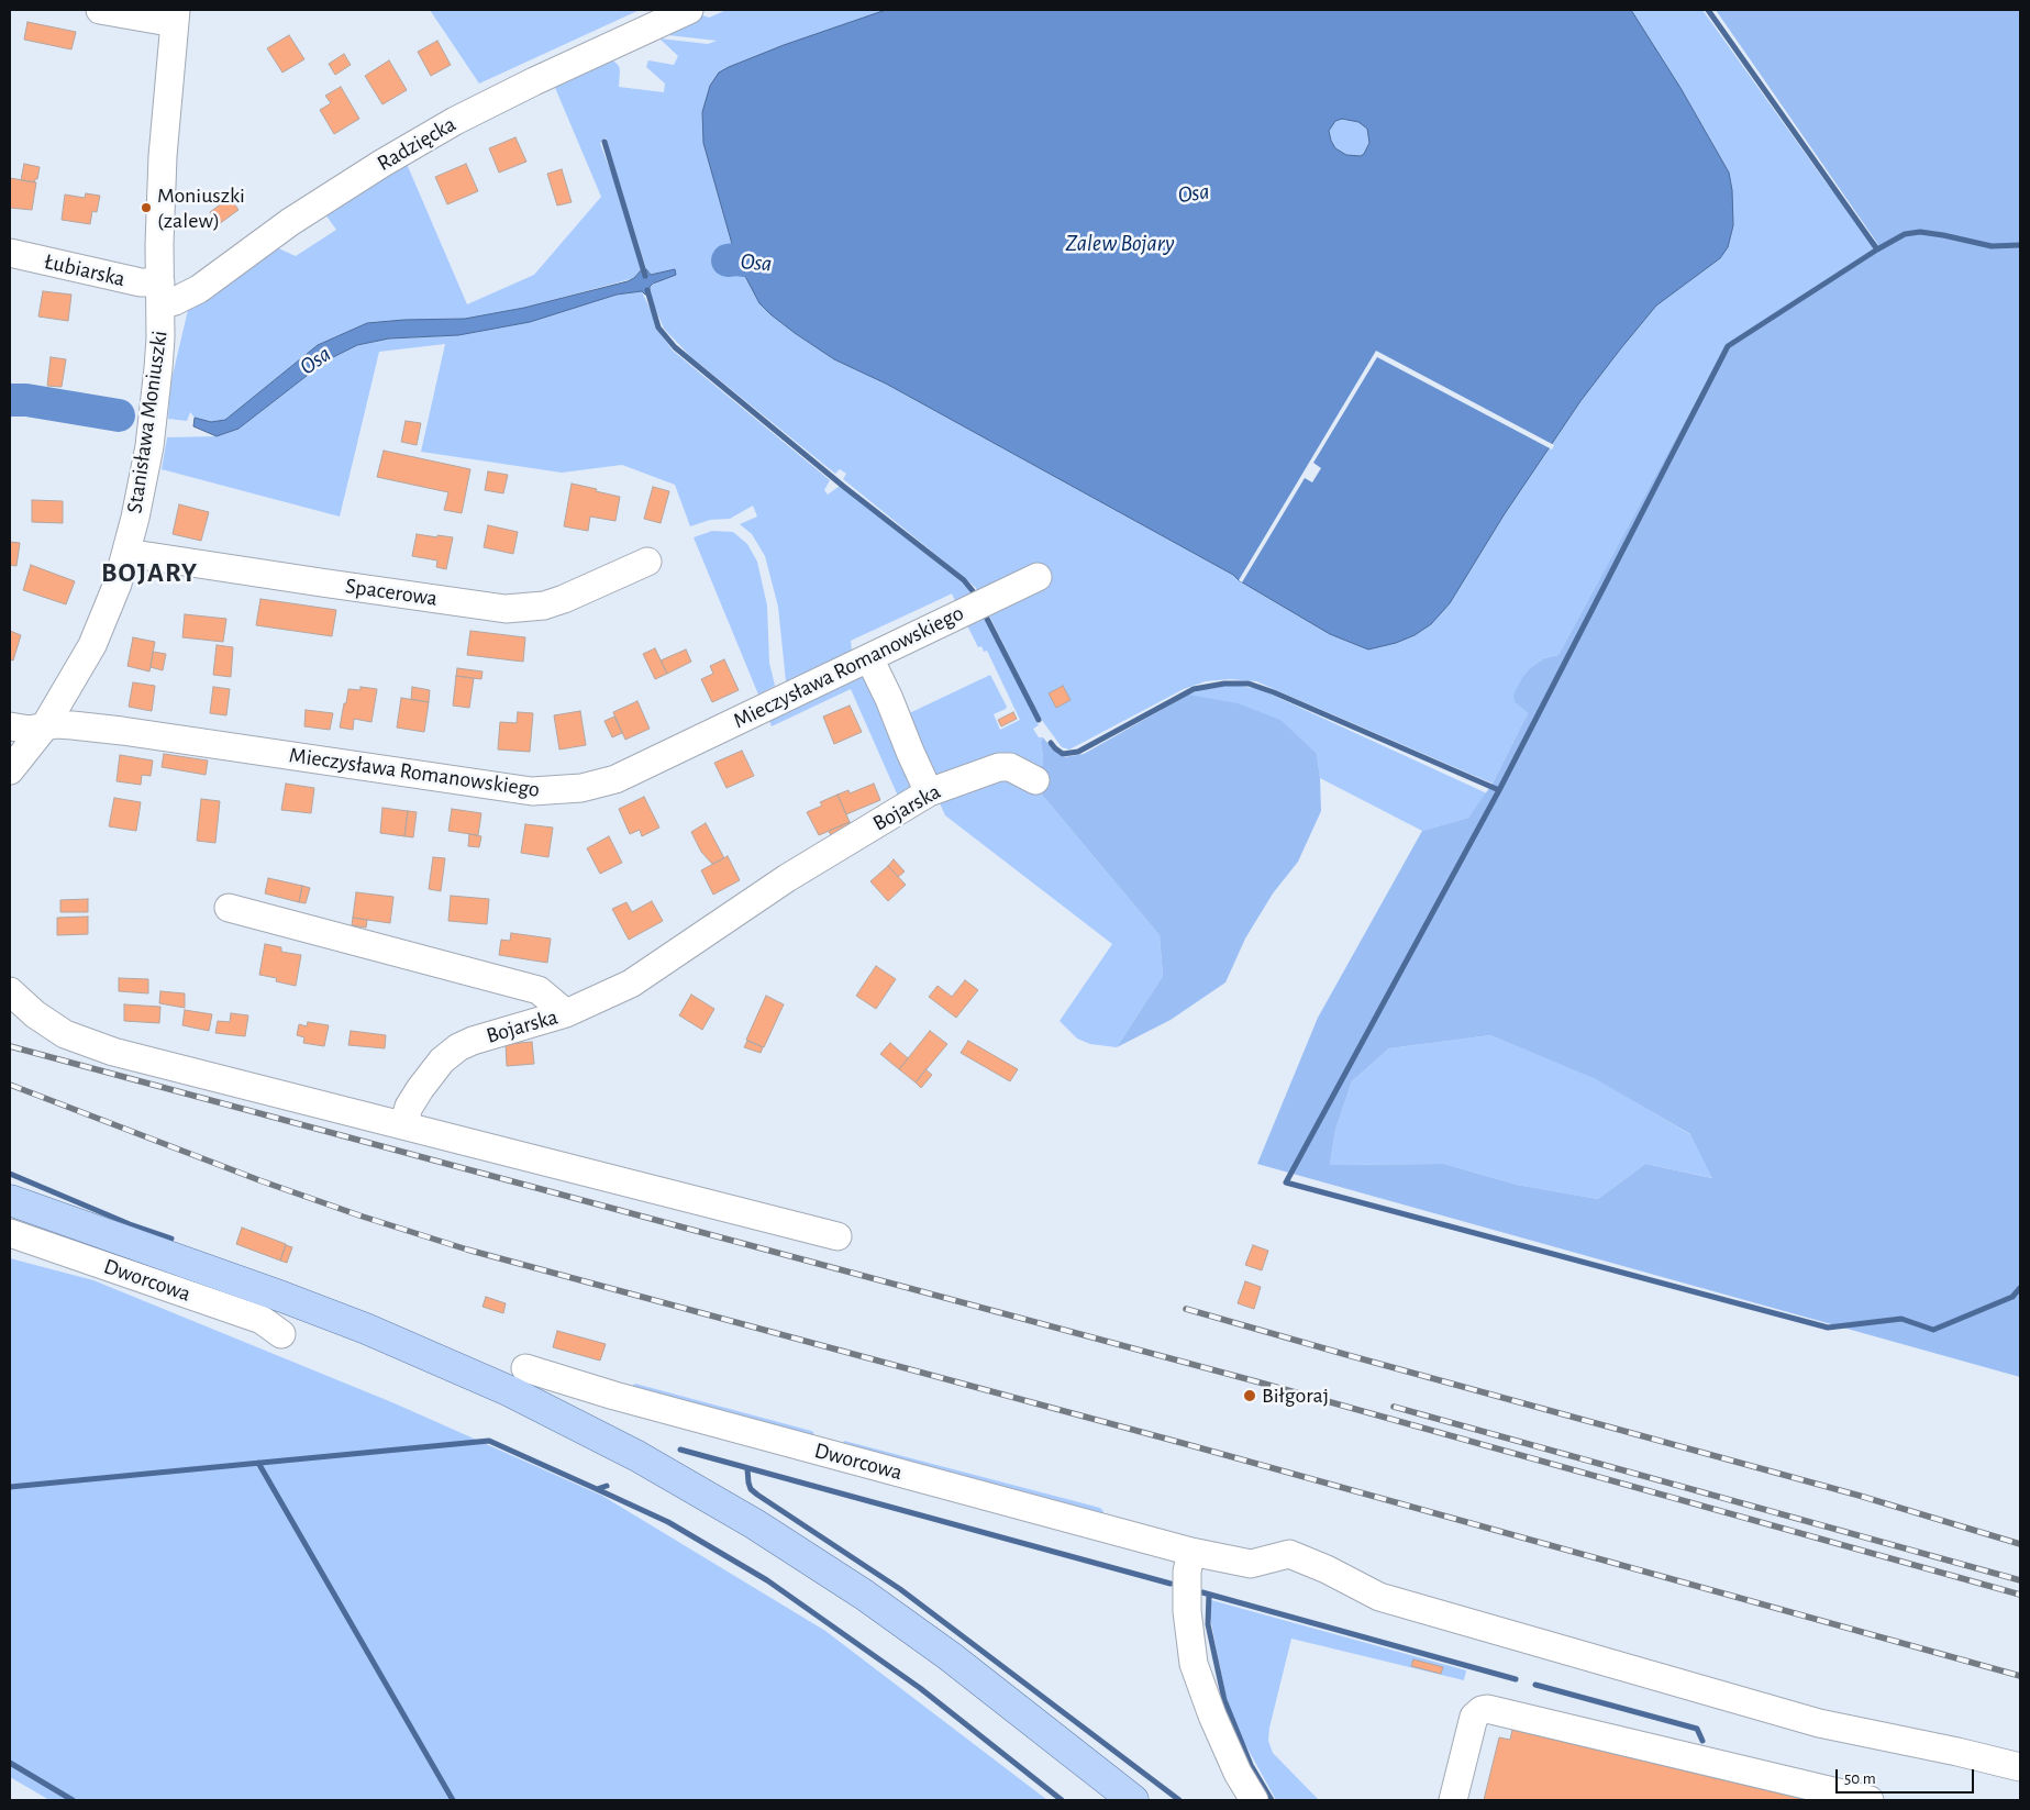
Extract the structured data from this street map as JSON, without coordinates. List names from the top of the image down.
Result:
{
  "streets": {
    "street": [
      "Radzięcka",
      "Łubiarska",
      "Stanisława Moniuszki",
      "Spacerowa",
      "Mieczysława Romanowskiego",
      "Bojarska",
      "Dworcowa"
    ]
  },
  "crossings": [
    ["Radzięcka", "Łubiarska"],
    ["Radzięcka", "Stanisława Moniuszki"],
    ["Łubiarska", "Stanisława Moniuszki"],
    ["Stanisława Moniuszki", "Spacerowa"],
    ["Stanisława Moniuszki", "Mieczysława Romanowskiego"]
  ],
  "districts": ["BOJARY"],
  "water": ["Osa", "Zalew Bojary"],
  "places": ["Moniuszki (zalew)", "Biłgoraj"],
  "scale_bar": "50 m"
}
